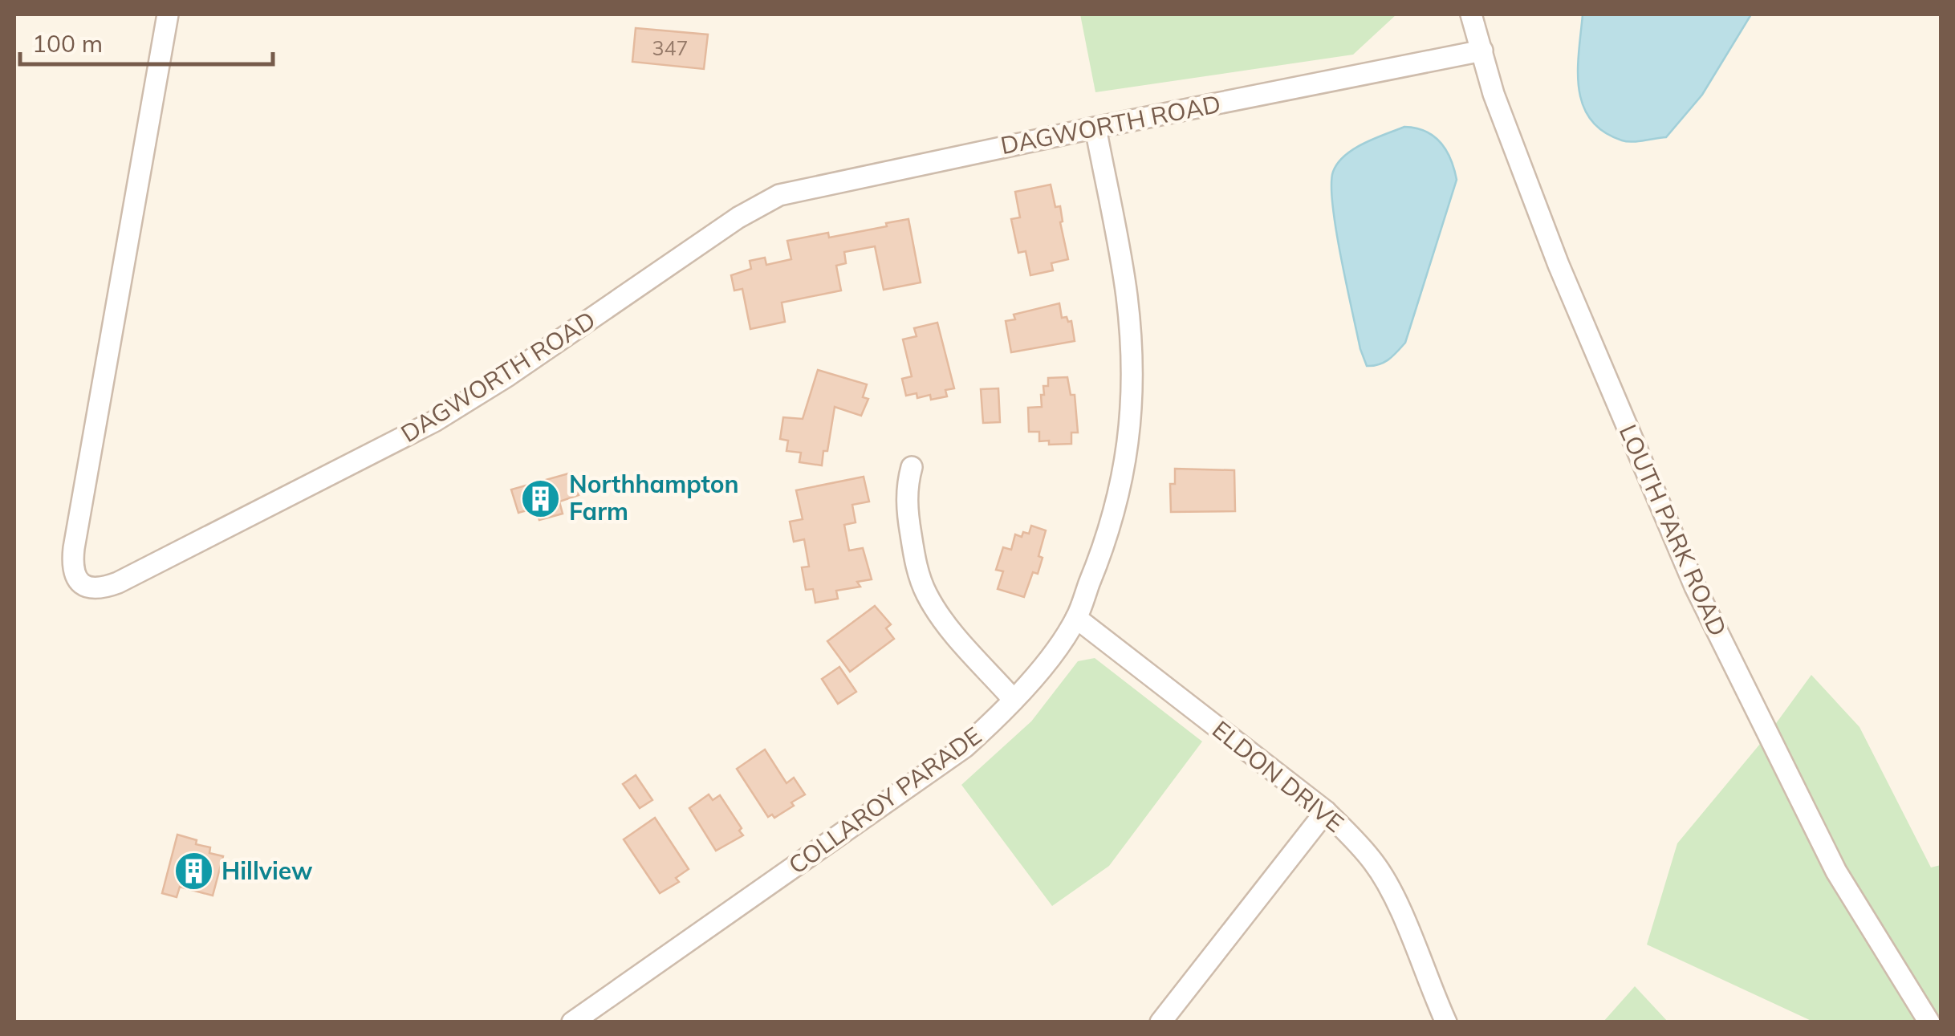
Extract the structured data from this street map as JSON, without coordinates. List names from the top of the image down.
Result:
{
  "streets": {
    "street": [
      "DAGWORTH ROAD",
      "LOUTH PARK ROAD",
      "ELDON DRIVE",
      "COLLAROY PARADE"
    ]
  },
  "crossings": [
    ["DAGWORTH ROAD", "LOUTH PARK ROAD"],
    ["DAGWORTH ROAD", "COLLAROY PARADE"],
    ["ELDON DRIVE", "COLLAROY PARADE"]
  ],
  "places": {
    "building": ["Northhampton Farm", "Hillview"]
  },
  "house_numbers": ["347"],
  "scale_bar": "100 m"
}
